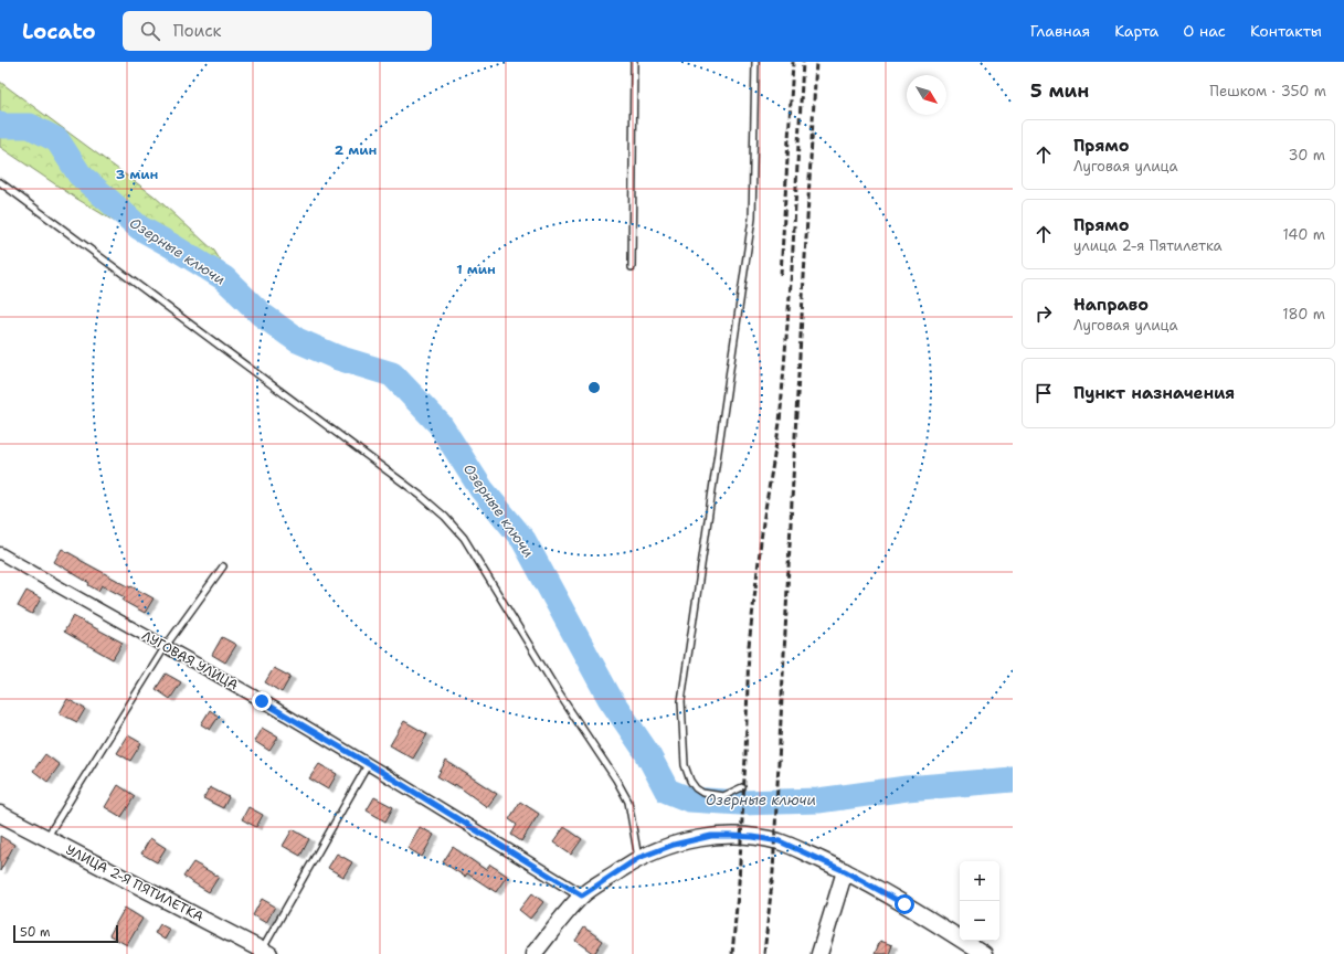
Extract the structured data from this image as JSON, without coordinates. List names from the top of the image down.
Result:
{
  "streets": {
    "main road": ["УЛИЦА 2-Я ПЯТИЛЕТКА"],
    "street": ["ЛУГОВАЯ УЛИЦА"]
  },
  "water": ["Озерные ключи"],
  "scale_bar": "50 m",
  "north": "bottom right",
  "page": {
    "header": "Locato",
    "search": "Поиск",
    "nav": [
      "Главная",
      "Карта",
      "О нас",
      "Контакты"
    ],
    "heading": ["5 мин", "Пешком · 350 m"],
    "list": [
      ["Прямо", "Луговая улица", "30 m"],
      ["Прямо", "улица 2-я Пятилетка", "140 m"],
      ["Направо", "Луговая улица", "180 m"],
      "Пункт назначения"
    ],
    "map_buttons": ["+", "−"],
    "scale": "50 m"
  },
  "rings": ["2 мин", "3 мин", "1 мин"]
}
